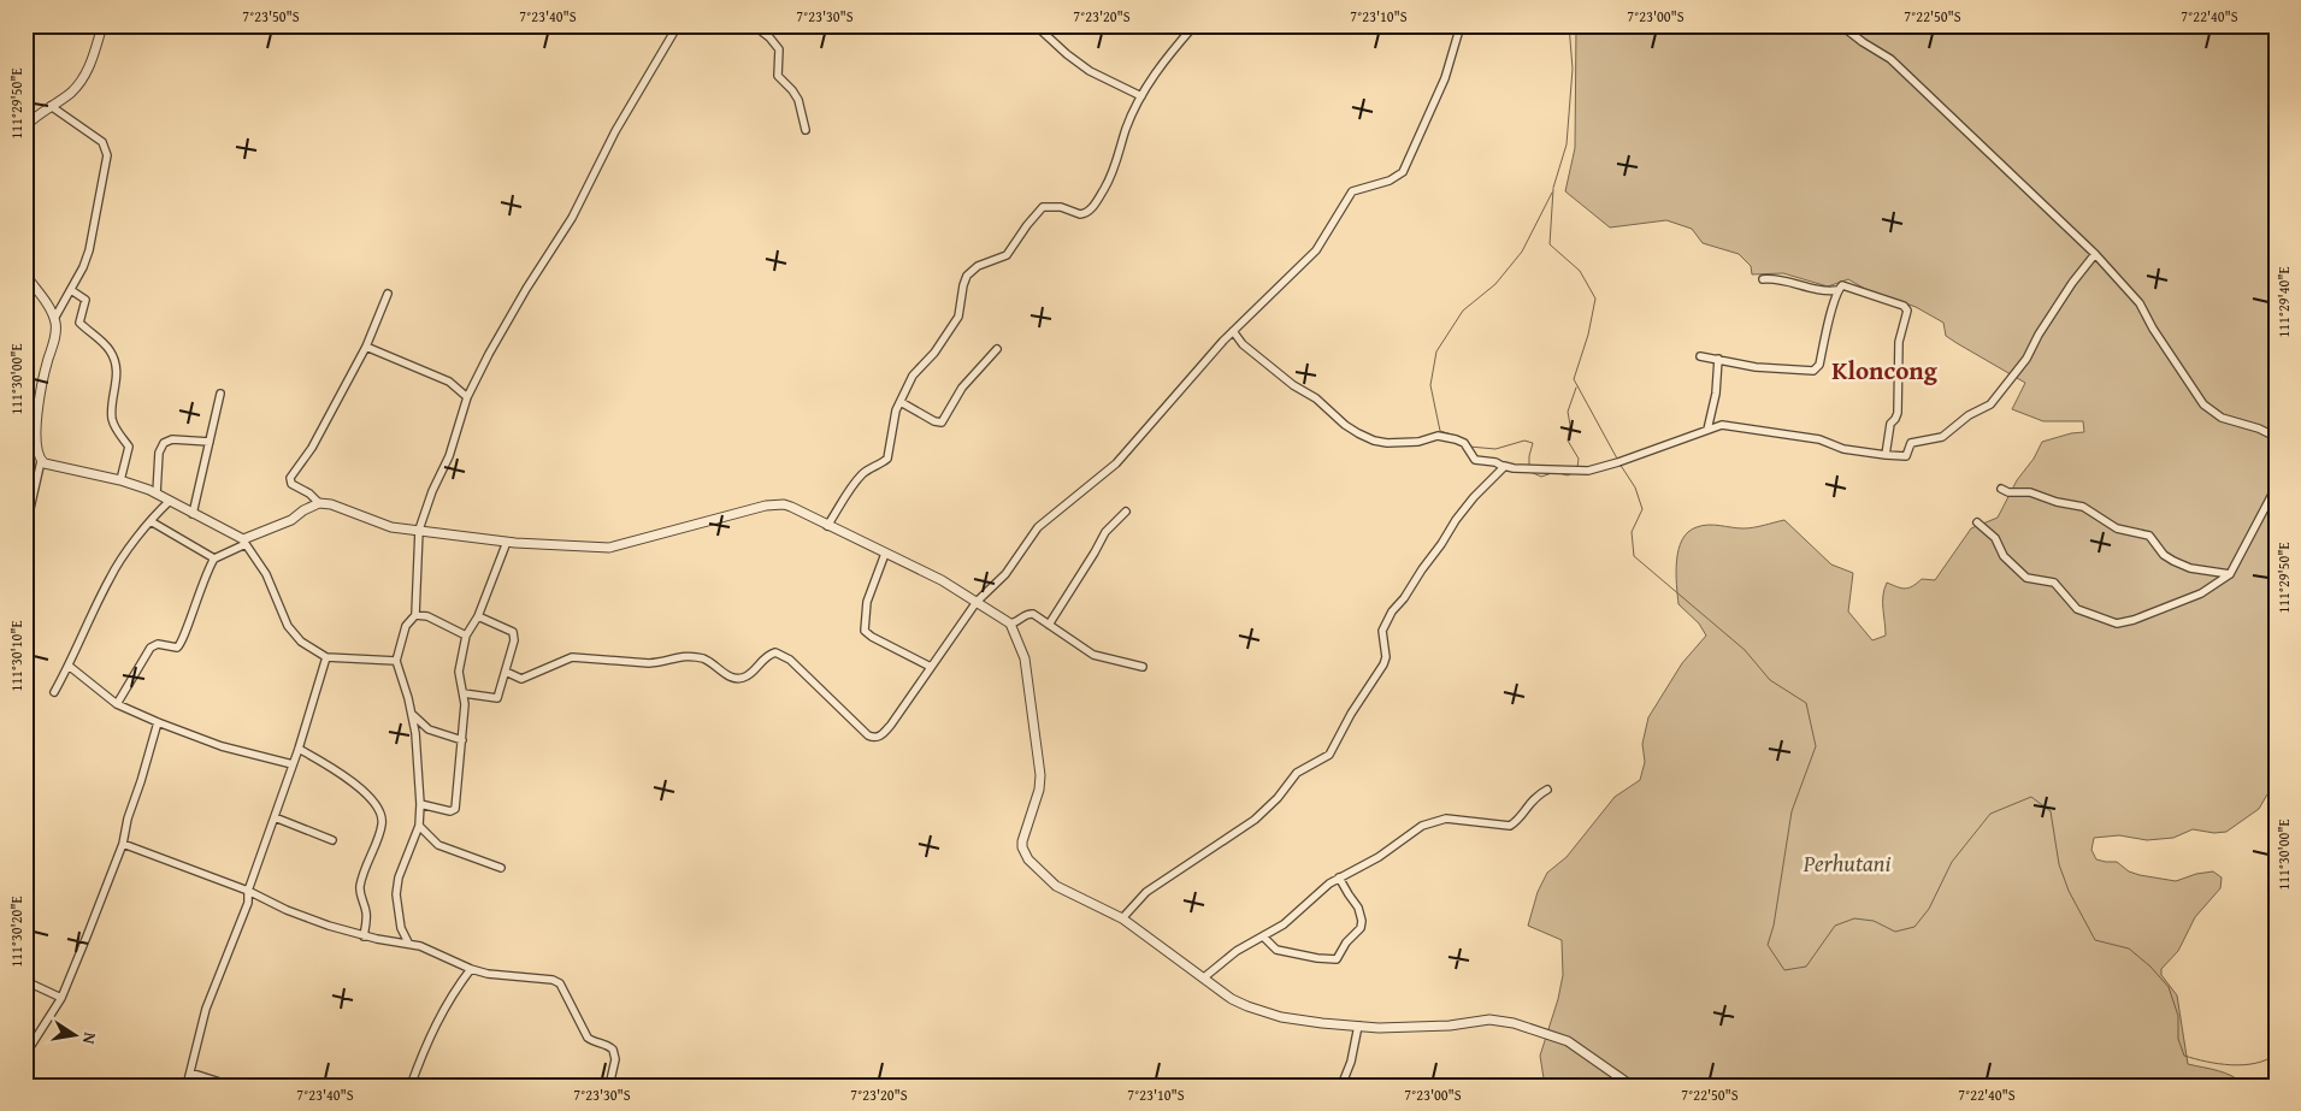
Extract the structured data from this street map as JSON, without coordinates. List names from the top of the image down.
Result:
{
  "districts": ["Kloncong"],
  "parks": ["Perhutani"],
  "north": "right",
  "coordinates": [
    "7°23'50\"S",
    "7°23'40\"S",
    "7°23'30\"S",
    "7°23'20\"S",
    "7°23'10\"S",
    "7°23'00\"S",
    "7°22'50\"S",
    "7°22'40\"S",
    "111°29'50\"E",
    "111°29'40\"E",
    "111°30'00\"E",
    "111°30'10\"E",
    "111°30'20\"E"
  ]
}
